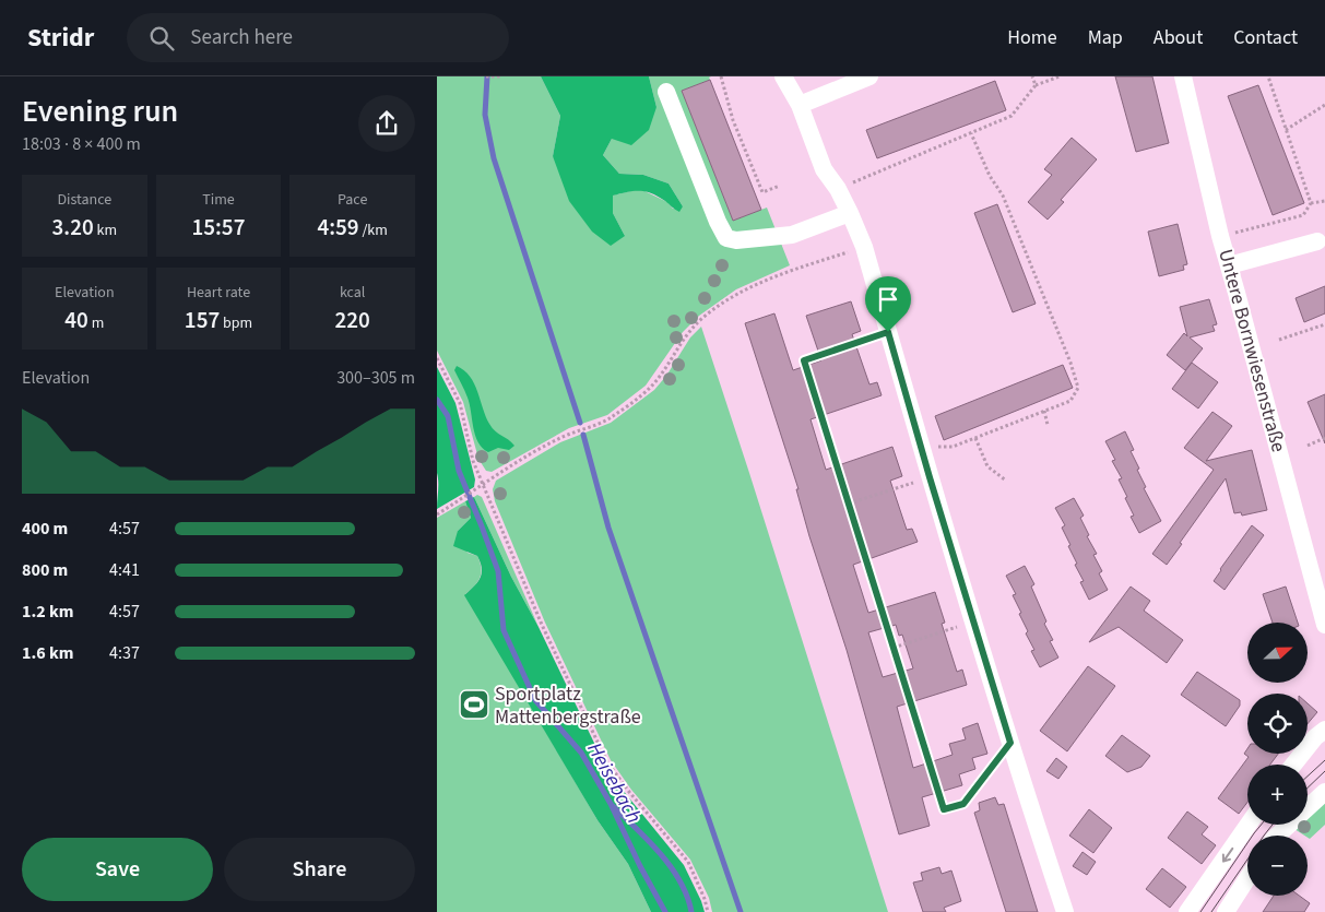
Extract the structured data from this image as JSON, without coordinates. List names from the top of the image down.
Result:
{
  "streets": {
    "street": ["Untere Bornwiesenstraße"]
  },
  "water": ["Heisebach"],
  "places": {
    "sports": ["Sportplatz Mattenbergstraße"]
  },
  "north": "right",
  "page": {
    "header": "Stridr",
    "search": "Search here",
    "nav": [
      "Home",
      "Map",
      "About",
      "Contact"
    ],
    "heading": ["Evening run", "18:03 · 8 × 400 m"],
    "stats": [
      ["Distance", "3.20 km"],
      ["Time", "15:57"],
      ["Pace", "4:59 /km"],
      ["Elevation", "40 m"],
      ["Heart rate", "157 bpm"],
      ["kcal", "220"]
    ],
    "chart": ["Elevation", "300–305 m"],
    "list": [
      {
        "name": "400 m",
        "note": "4:57"
      },
      {
        "name": "800 m",
        "note": "4:41"
      },
      {
        "name": "1.2 km",
        "note": "4:57"
      },
      {
        "name": "1.6 km",
        "note": "4:37"
      }
    ],
    "map_buttons": ["+", "−"],
    "buttons": ["Save", "Share"]
  }
}
